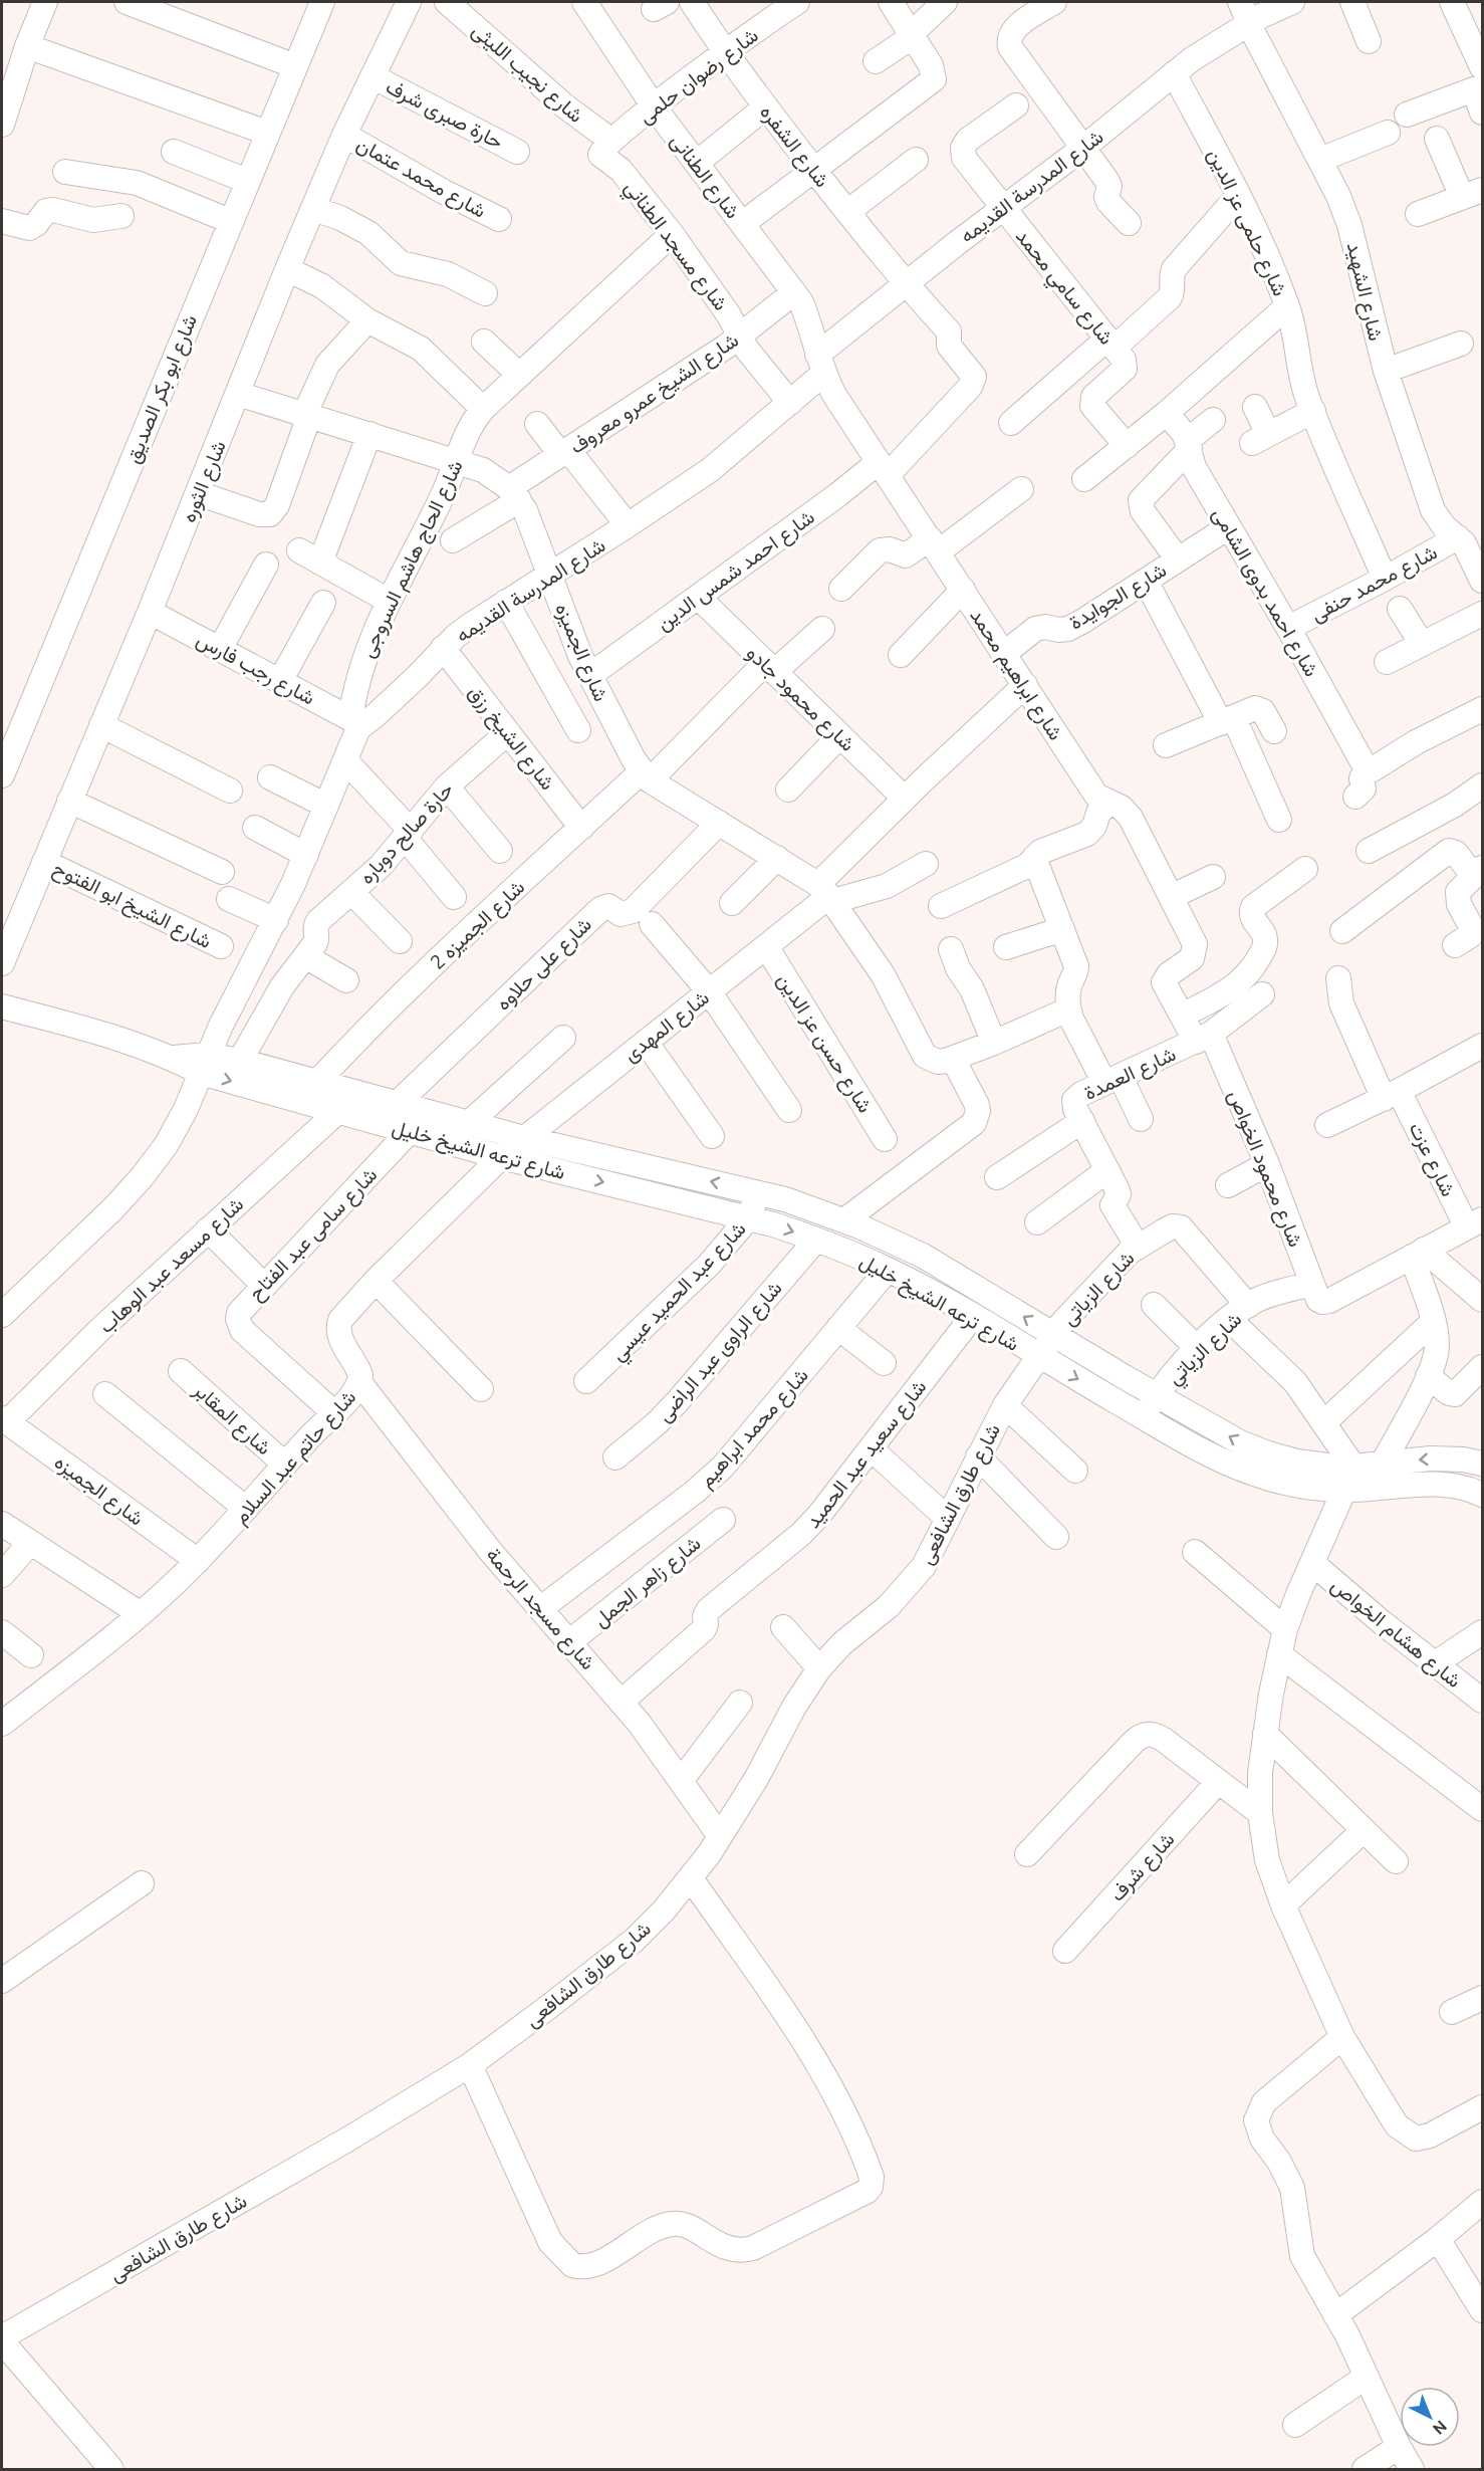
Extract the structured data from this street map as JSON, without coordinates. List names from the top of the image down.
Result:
{
  "streets": {
    "street": [
      "شارع نجيب الليثى",
      "شارع رضوان حلمى",
      "حارة صبرى شرف",
      "شارع الشفره",
      "شارع الطنانى",
      "شارع محمد عتمان",
      "شارع المدرسة القديمه",
      "شارع حلمى عز الدين",
      "شارع مسجد الطناني",
      "شارع سامي محمد",
      "شارع الشهيد",
      "شارع ابو بكر الصديق",
      "شارع الشيخ عمرو معروف",
      "شارع الثوره",
      "شارع الحاج هاشم السروجى",
      "شارع احمد شمس الدين",
      "شارع محمد حنفى",
      "شارع احمد بدوى الشامى",
      "شارع الجوايدة",
      "شارع الجميزه",
      "شارع رجب فارس",
      "شارع ابراهيم محمد",
      "شارع محمود جادو",
      "شارع الشيخ رزق",
      "حارة صالح دوباره",
      "شارع الشيخ ابو الفتوح",
      "شارع الجميزه 2",
      "شارع على حلاوه",
      "شارع المهدى",
      "شارع حسن عز الدين",
      "شارع العمدة",
      "شارع ترعه الشيخ خليل",
      "شارع عزت",
      "شارع محمود الخواص",
      "شارع سامى عبد الفتاح",
      "شارع مسعد عبد الوهاب",
      "شارع الزياتى",
      "شارع عبد الحميد عيسي",
      "شارع الزياتي",
      "شارع الراوى عبد الراضى",
      "شارع المقابر",
      "شارع محمد ابراهيم",
      "شارع سعيد عبد الحميد",
      "شارع حاتم عبد السلام",
      "شارع طارق الشافعى",
      "شارع زاهر الجمل",
      "شارع مسجد الرحمة",
      "شارع هشام الخواص",
      "شارع شرف"
    ]
  },
  "crossings": [
    ["شارع نجيب الليثى", "شارع رضوان حلمى"],
    ["شارع نجيب الليثى", "شارع مسجد الطناني"],
    ["شارع رضوان حلمى", "شارع الشفره"],
    ["شارع رضوان حلمى", "شارع الطنانى"],
    ["شارع رضوان حلمى", "شارع مسجد الطناني"],
    ["حارة صبرى شرف", "شارع الثوره"],
    ["شارع الشفره", "شارع المدرسة القديمه"],
    ["شارع الشفره", "شارع احمد شمس الدين"],
    ["شارع الطنانى", "شارع المدرسة القديمه"],
    ["شارع الطنانى", "شارع الشيخ عمرو معروف"],
    ["شارع الطنانى", "شارع ابراهيم محمد"],
    ["شارع محمد عتمان", "شارع الثوره"],
    ["شارع المدرسة القديمه", "شارع حلمى عز الدين"],
    ["شارع المدرسة القديمه", "شارع مسجد الطناني"],
    ["شارع المدرسة القديمه", "شارع سامي محمد"],
    ["شارع المدرسة القديمه", "شارع الشهيد"],
    ["شارع المدرسة القديمه", "شارع الحاج هاشم السروجى"],
    ["شارع المدرسة القديمه", "شارع احمد شمس الدين"],
    ["شارع المدرسة القديمه", "شارع الجميزه"],
    ["شارع المدرسة القديمه", "شارع رجب فارس"],
    ["شارع المدرسة القديمه", "شارع ابراهيم محمد"],
    ["شارع المدرسة القديمه", "شارع الشيخ رزق"],
    ["شارع المدرسة القديمه", "شارع ترعه الشيخ خليل"],
    ["شارع حلمى عز الدين", "شارع محمد حنفى"],
    ["شارع مسجد الطناني", "شارع الشيخ عمرو معروف"],
    ["شارع مسجد الطناني", "شارع الحاج هاشم السروجى"],
    ["شارع الشهيد", "شارع محمد حنفى"],
    ["شارع الشيخ عمرو معروف", "شارع الجميزه"],
    ["شارع الثوره", "شارع رجب فارس"],
    ["شارع الثوره", "شارع الشيخ ابو الفتوح"],
    ["شارع الحاج هاشم السروجى", "شارع رجب فارس"],
    ["شارع احمد شمس الدين", "شارع الجميزه"],
    ["شارع احمد شمس الدين", "شارع ابراهيم محمد"],
    ["شارع احمد شمس الدين", "شارع محمود جادو"],
    ["شارع محمد حنفى", "شارع احمد بدوى الشامى"],
    ["شارع احمد بدوى الشامى", "شارع الجوايدة"],
    ["شارع الجوايدة", "شارع ابراهيم محمد"],
    ["شارع الجميزه", "شارع الجميزه 2"],
    ["شارع الجميزه", "شارع مسعد عبد الوهاب"],
    ["شارع الجميزه", "شارع حاتم عبد السلام"],
    ["شارع ابراهيم محمد", "شارع المهدى"],
    ["شارع ابراهيم محمد", "شارع محمود الخواص"],
    ["شارع محمود جادو", "شارع الجميزه 2"],
    ["شارع محمود جادو", "شارع المهدى"],
    ["شارع الشيخ رزق", "حارة صالح دوباره"],
    ["شارع الشيخ رزق", "شارع الجميزه 2"],
    ["حارة صالح دوباره", "شارع ترعه الشيخ خليل"],
    ["شارع الجميزه 2", "شارع ترعه الشيخ خليل"],
    ["شارع على حلاوه", "شارع ترعه الشيخ خليل"],
    ["شارع المهدى", "شارع حسن عز الدين"],
    ["شارع المهدى", "شارع ترعه الشيخ خليل"],
    ["شارع المهدى", "شارع حاتم عبد السلام"],
    ["شارع العمدة", "شارع محمود الخواص"],
    ["شارع العمدة", "شارع الزياتى"],
    ["شارع ترعه الشيخ خليل", "شارع سامى عبد الفتاح"],
    ["شارع ترعه الشيخ خليل", "شارع مسعد عبد الوهاب"],
    ["شارع ترعه الشيخ خليل", "شارع الزياتى"],
    ["شارع ترعه الشيخ خليل", "شارع عبد الحميد عيسي"],
    ["شارع ترعه الشيخ خليل", "شارع الزياتي"],
    ["شارع ترعه الشيخ خليل", "شارع الراوى عبد الراضى"],
    ["شارع ترعه الشيخ خليل", "شارع محمد ابراهيم"],
    ["شارع ترعه الشيخ خليل", "شارع سعيد عبد الحميد"],
    ["شارع ترعه الشيخ خليل", "شارع حاتم عبد السلام"],
    ["شارع ترعه الشيخ خليل", "شارع طارق الشافعى"],
    ["شارع عزت", "شارع الزياتي"],
    ["شارع محمود الخواص", "شارع الزياتي"],
    ["شارع سامى عبد الفتاح", "شارع حاتم عبد السلام"],
    ["شارع الزياتى", "شارع الزياتي"],
    ["شارع الزياتى", "شارع طارق الشافعى"],
    ["شارع المقابر", "شارع حاتم عبد السلام"],
    ["شارع محمد ابراهيم", "شارع مسجد الرحمة"],
    ["شارع سعيد عبد الحميد", "شارع مسجد الرحمة"],
    ["شارع حاتم عبد السلام", "شارع مسجد الرحمة"],
    ["شارع طارق الشافعى", "شارع مسجد الرحمة"],
    ["شارع زاهر الجمل", "شارع مسجد الرحمة"]
  ],
  "north": "bottom right"
}
